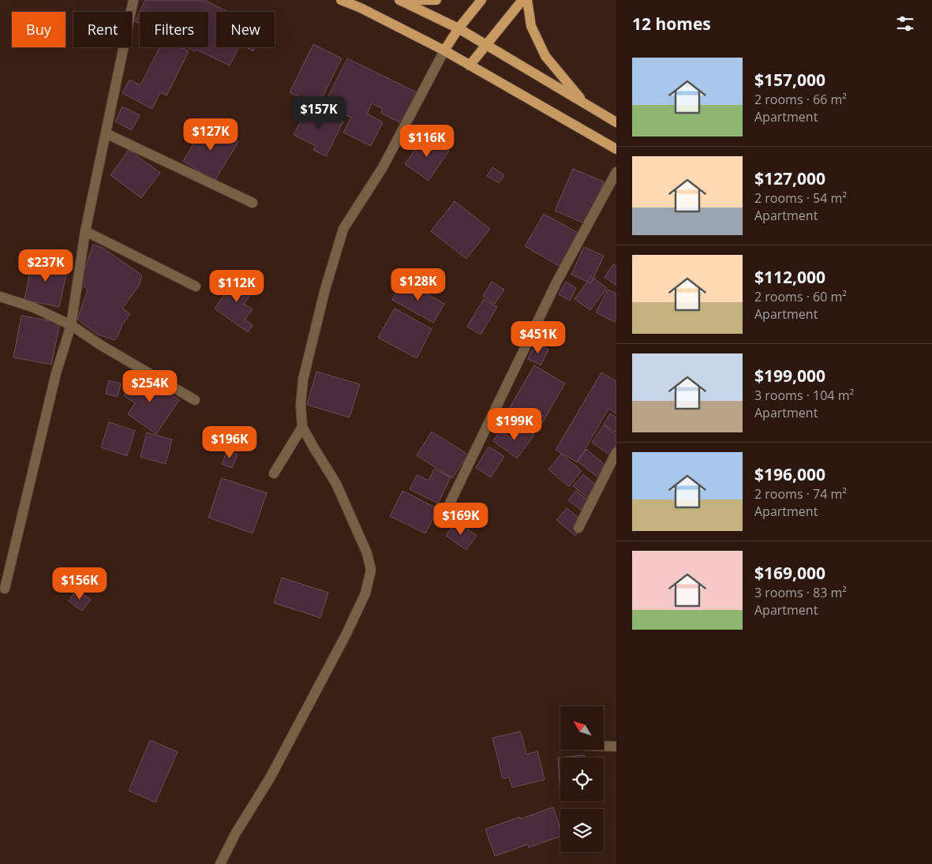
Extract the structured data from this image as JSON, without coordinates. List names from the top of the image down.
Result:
{
  "north": "top left",
  "page": {
    "heading": "12 homes",
    "chip": [
      "Buy",
      "Rent",
      "Filters",
      "New"
    ],
    "list": [
      {
        "name": "$157,000",
        "note": "2 rooms · 66 m² · Apartment"
      },
      {
        "name": "$127,000",
        "note": "2 rooms · 54 m² · Apartment"
      },
      {
        "name": "$112,000",
        "note": "2 rooms · 60 m² · Apartment"
      },
      {
        "name": "$199,000",
        "note": "3 rooms · 104 m² · Apartment"
      },
      {
        "name": "$196,000",
        "note": "2 rooms · 74 m² · Apartment"
      },
      {
        "name": "$169,000",
        "note": "3 rooms · 83 m² · Apartment"
      }
    ],
    "price": [
      "$157K",
      "$127K",
      "$116K",
      "$237K",
      "$128K",
      "$112K",
      "$451K",
      "$254K",
      "$199K",
      "$196K",
      "$169K",
      "$156K"
    ]
  }
}
